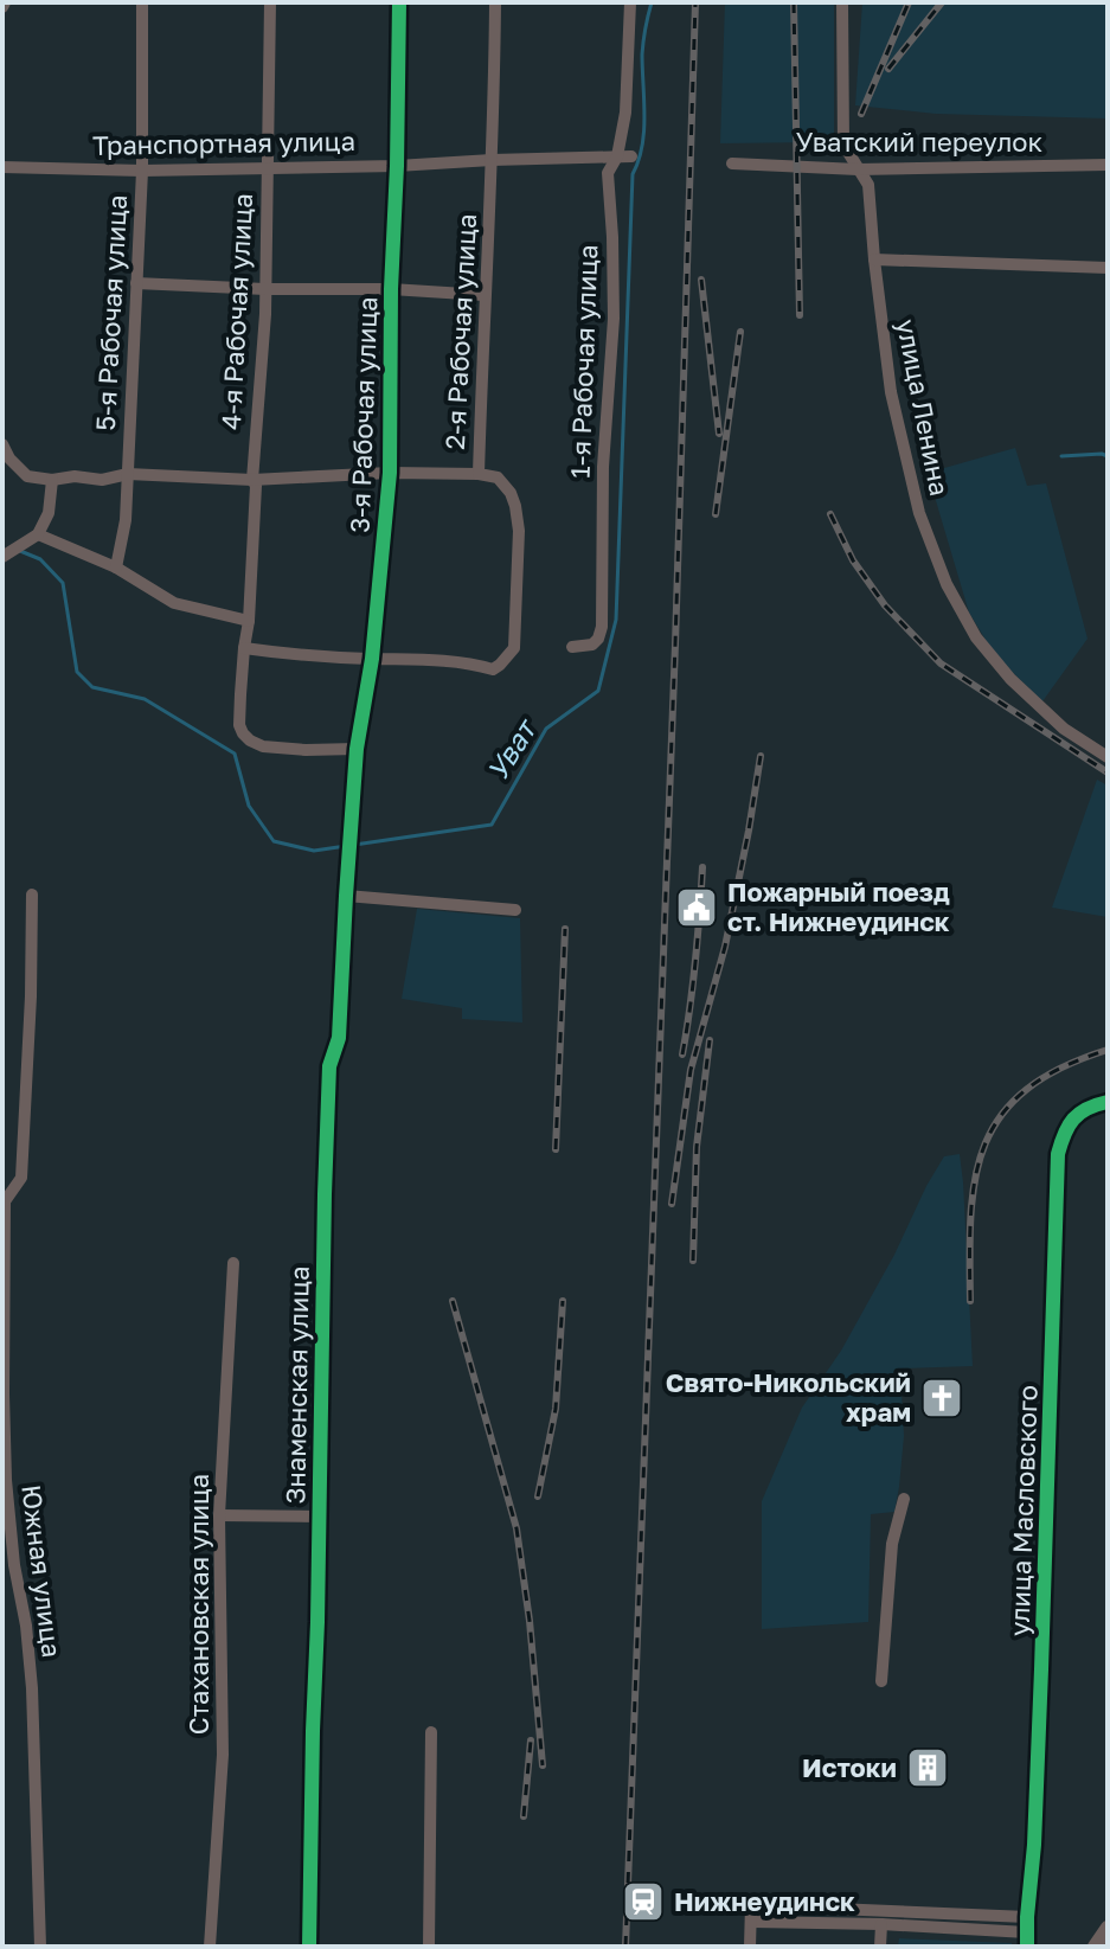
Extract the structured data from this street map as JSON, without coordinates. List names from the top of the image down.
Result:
{
  "streets": {
    "street": [
      "Уватский переулок",
      "Транспортная улица",
      "4-я Рабочая улица",
      "5-я Рабочая улица",
      "2-я Рабочая улица",
      "1-я Рабочая улица",
      "улица Ленина",
      "3-я Рабочая улица",
      "Знаменская улица",
      "улица Масловского",
      "Южная улица",
      "Стахановская улица"
    ]
  },
  "crossings": [
    ["Уватский переулок", "улица Ленина"],
    ["Транспортная улица", "4-я Рабочая улица"],
    ["Транспортная улица", "5-я Рабочая улица"],
    ["Транспортная улица", "2-я Рабочая улица"],
    ["Транспортная улица", "1-я Рабочая улица"],
    ["Транспортная улица", "3-я Рабочая улица"],
    ["4-я Рабочая улица", "3-я Рабочая улица"],
    ["2-я Рабочая улица", "3-я Рабочая улица"],
    ["3-я Рабочая улица", "Знаменская улица"]
  ],
  "water": ["Уват"],
  "places": {
    "public building": ["Пожарный поезд ст. Нижнеудинск"],
    "church": ["Свято-Никольский храм"],
    "building": ["Истоки"],
    "station": ["Нижнеудинск"]
  }
}
